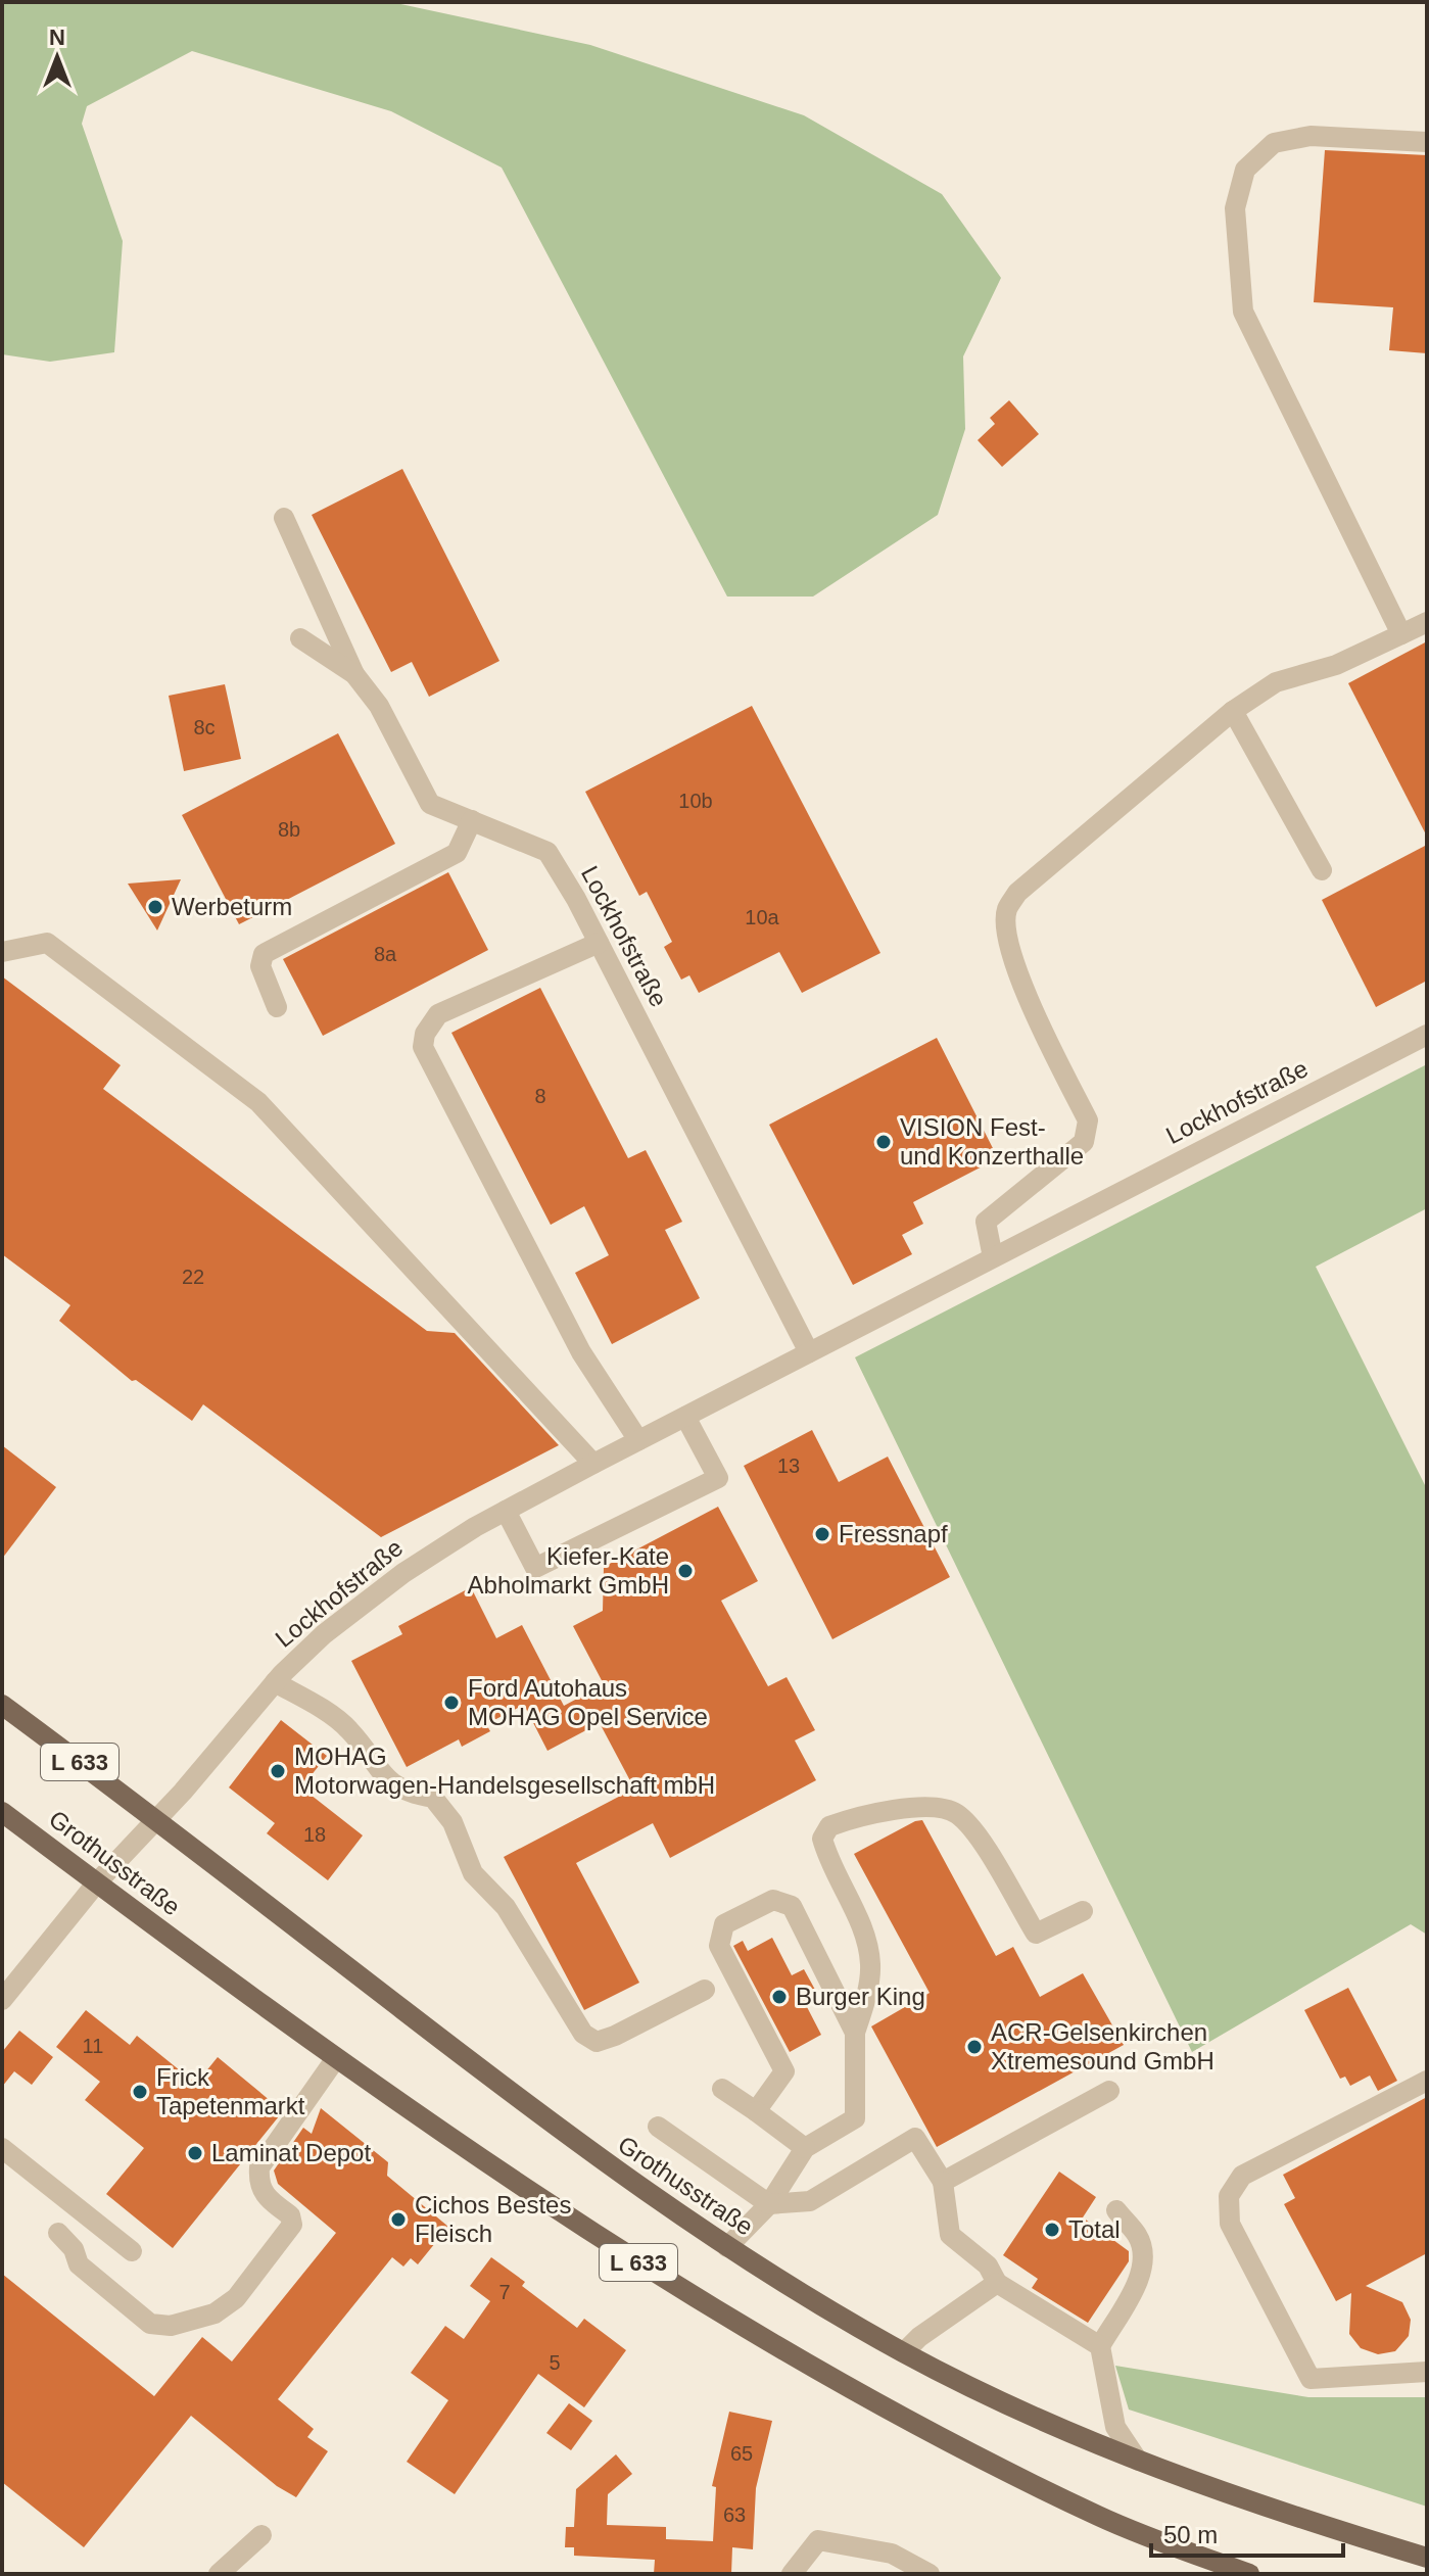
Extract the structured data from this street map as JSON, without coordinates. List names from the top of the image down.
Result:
{
  "streets": {
    "main road": ["L 633", "Grothusstraße"],
    "street": ["Lockhofstraße"]
  },
  "crossings": [
    ["Lockhofstraße", "Grothusstraße"]
  ],
  "places": [
    "Werbeturm",
    "VISION Fest- und Konzerthalle",
    "Fressnapf",
    "Kiefer-Kate Abholmarkt GmbH",
    "Ford Autohaus MOHAG Opel Service",
    "MOHAG Motorwagen-Handelsgesellschaft mbH",
    "Burger King",
    "ACR-Gelsenkirchen Xtremesound GmbH",
    "Frick Tapetenmarkt",
    "Laminat Depot",
    "Cichos Bestes Fleisch",
    "Total"
  ],
  "house_numbers": [
    "8c",
    "10b",
    "8b",
    "10a",
    "8a",
    "8",
    "22",
    "13",
    "18",
    "11",
    "7",
    "5",
    "65",
    "63"
  ],
  "scale_bar": "50 m",
  "north": "top"
}
